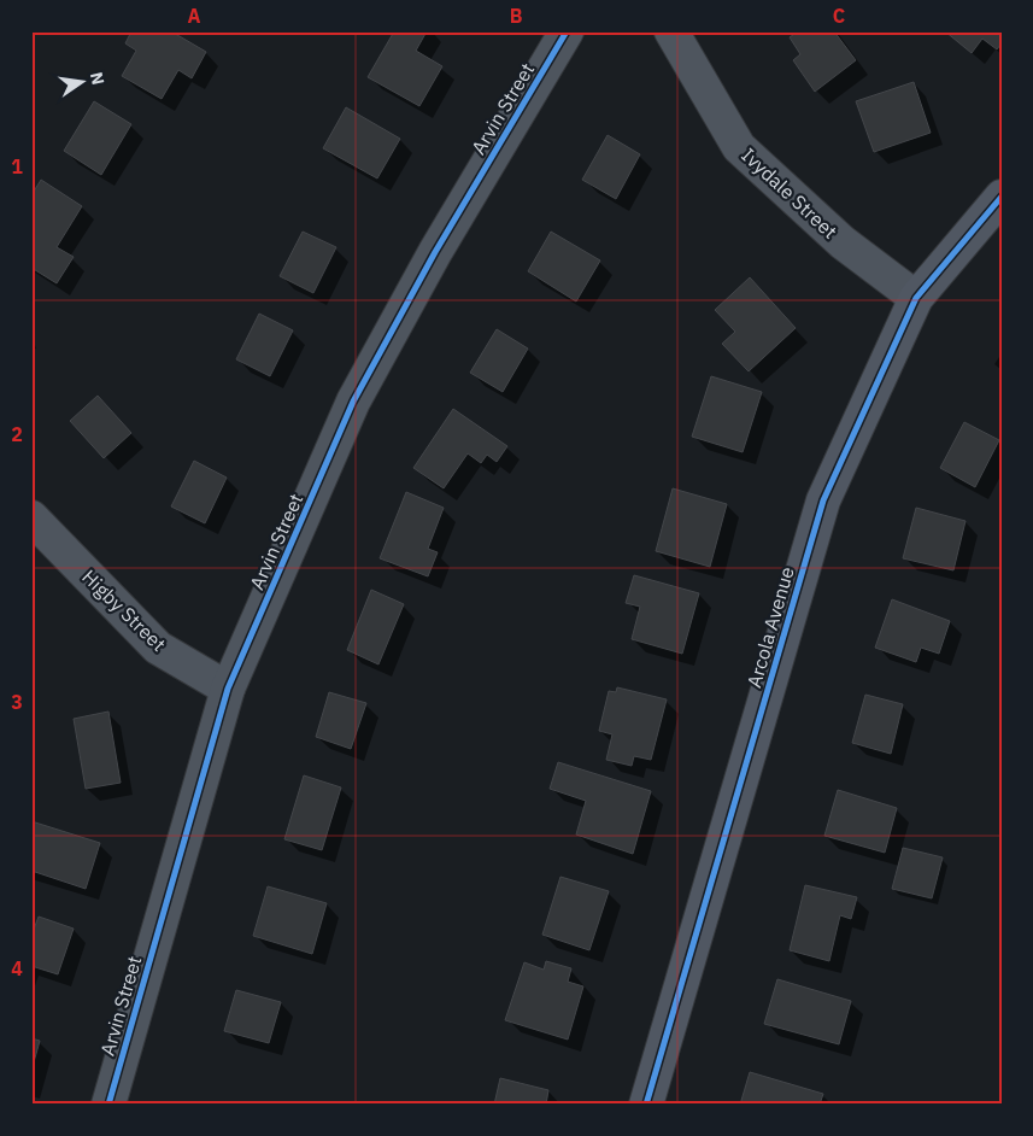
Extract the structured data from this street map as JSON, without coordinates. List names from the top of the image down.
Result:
{
  "streets": {
    "street": [
      "Arvin Street",
      "Ivydale Street",
      "Higby Street",
      "Arcola Avenue"
    ]
  },
  "crossings": [
    ["Arvin Street", "Higby Street"],
    ["Ivydale Street", "Arcola Avenue"]
  ],
  "north": "right",
  "grid": {
    "columns": ["A", "B", "C"],
    "rows": [
      "1",
      "2",
      "3",
      "4"
    ]
  }
}
